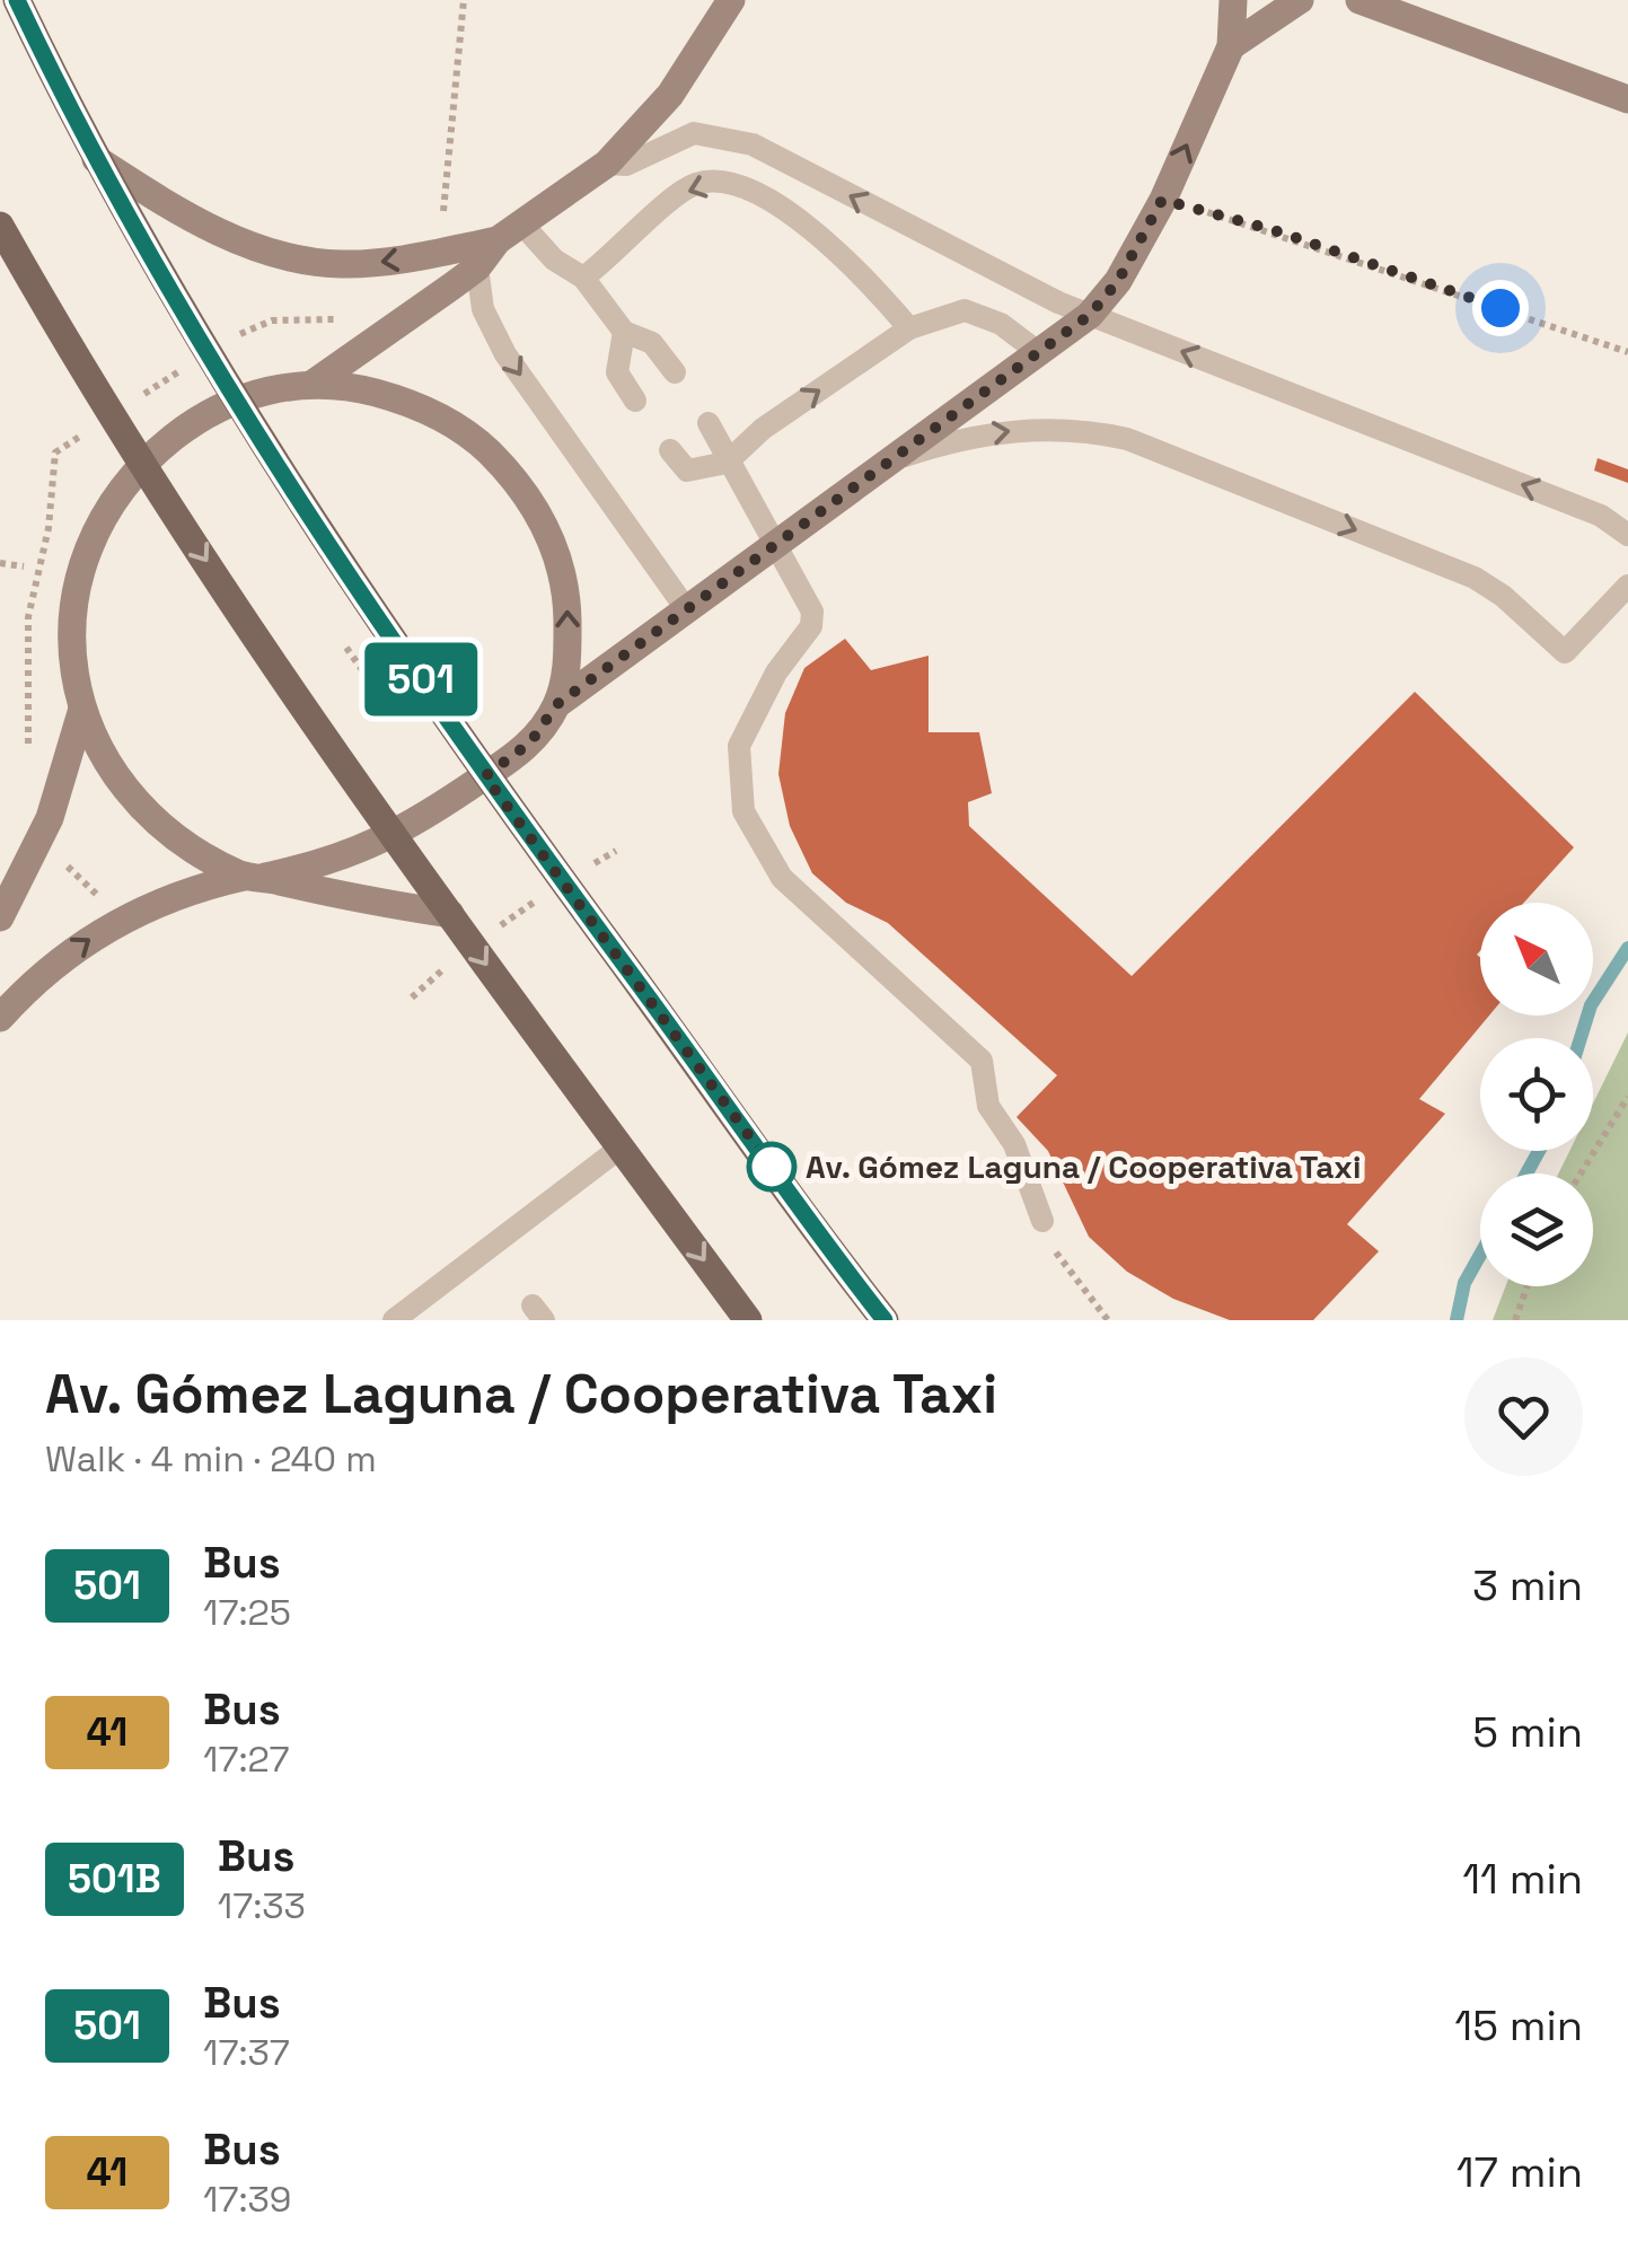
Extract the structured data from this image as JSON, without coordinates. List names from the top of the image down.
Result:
{
  "places": ["Av. Gómez Laguna / Cooperativa Taxi"],
  "lines": ["bus line 501"],
  "north": "top left",
  "page": {
    "on_map": "501",
    "heading": ["Av. Gómez Laguna / Cooperativa Taxi", "Walk · 4 min · 240 m"],
    "list": [
      {
        "mark": "501",
        "name": "Bus",
        "note": "17:25",
        "value": "3 min"
      },
      {
        "mark": "41",
        "name": "Bus",
        "note": "17:27",
        "value": "5 min"
      },
      {
        "mark": "501B",
        "name": "Bus",
        "note": "17:33",
        "value": "11 min"
      },
      {
        "mark": "501",
        "name": "Bus",
        "note": "17:37",
        "value": "15 min"
      },
      {
        "mark": "41",
        "name": "Bus",
        "note": "17:39",
        "value": "17 min"
      }
    ]
  }
}
